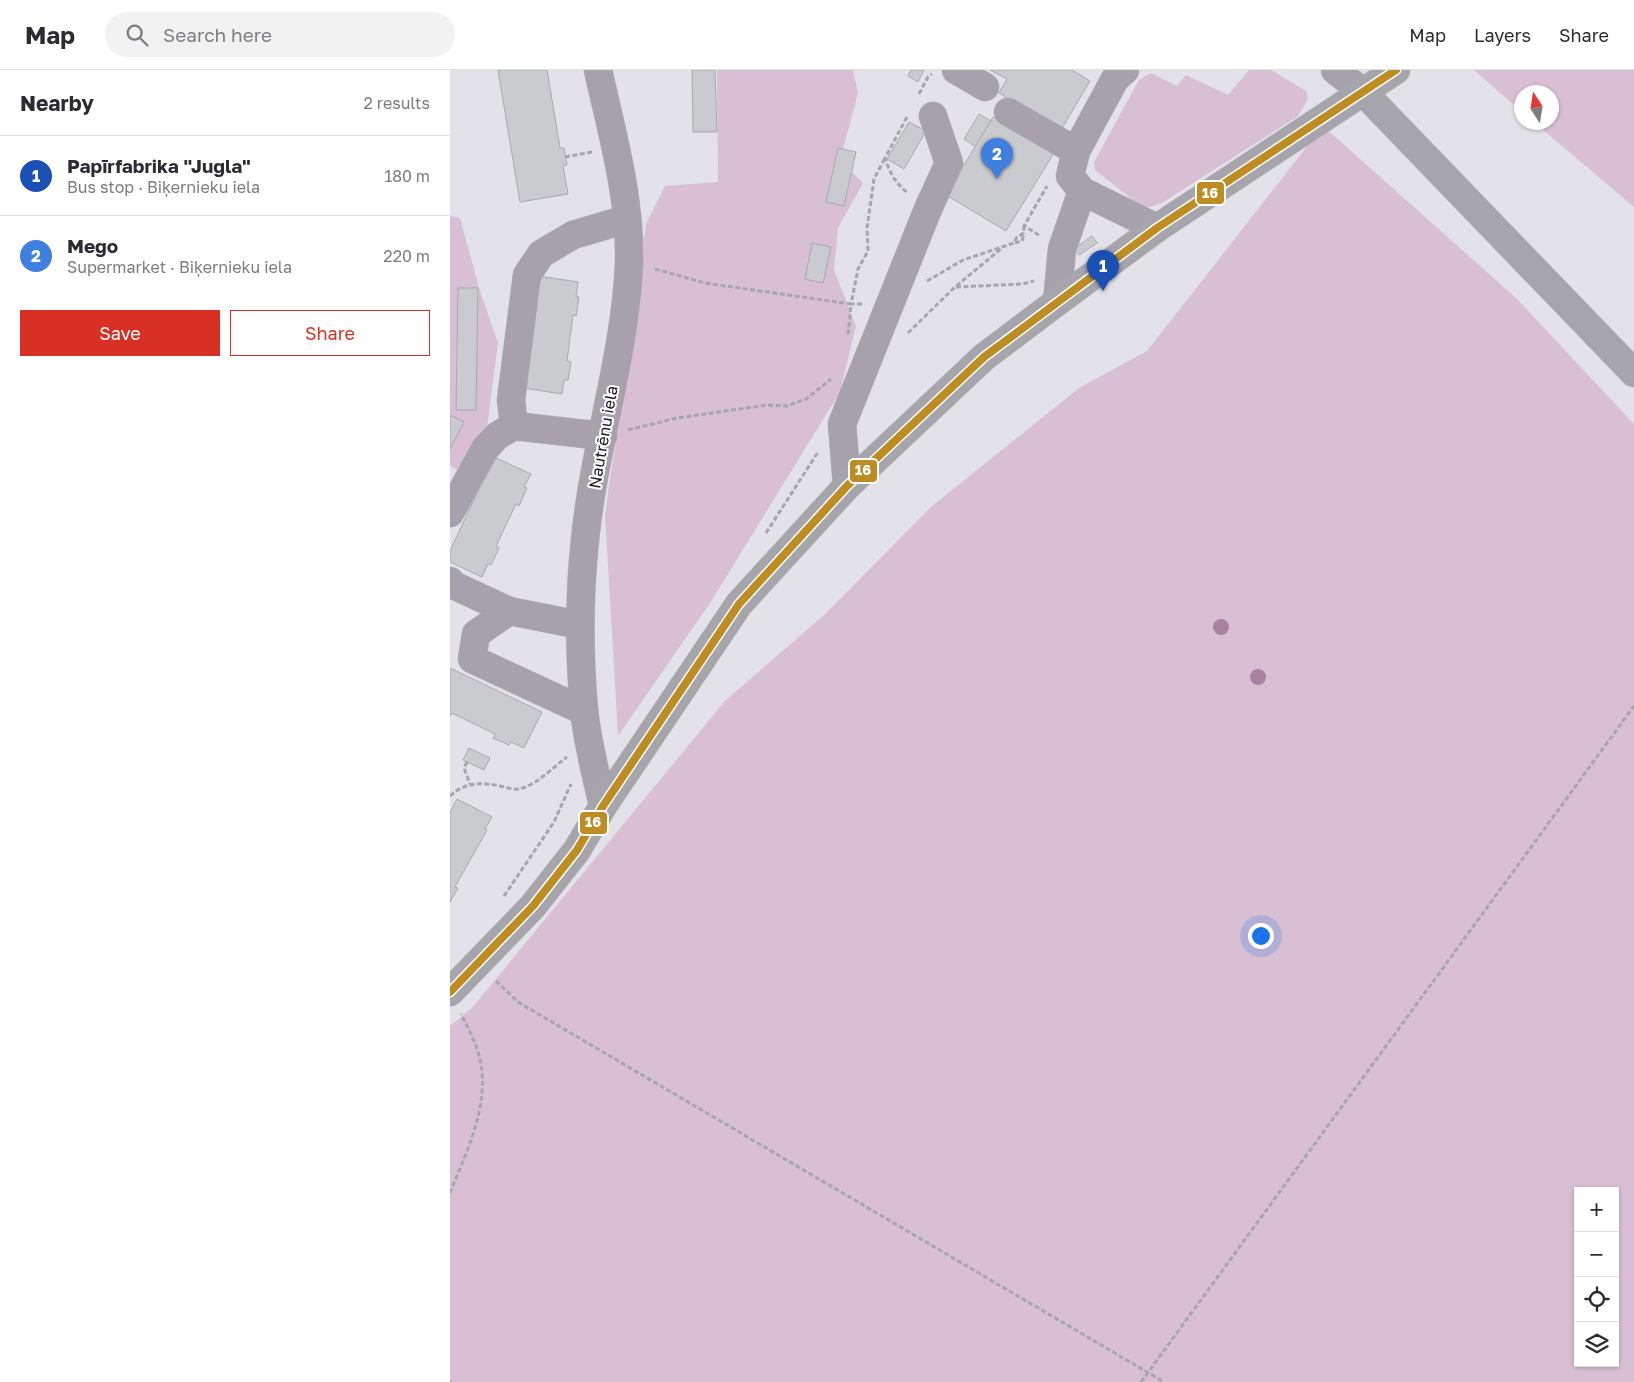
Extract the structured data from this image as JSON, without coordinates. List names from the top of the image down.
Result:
{
  "streets": {
    "street": ["Nautrēnu iela"]
  },
  "lines": ["transit line 16"],
  "north": "top",
  "page": {
    "header": "Map",
    "search": "Search here",
    "nav": ["Map", "Layers", "Share"],
    "heading": ["Nearby", "2 results"],
    "list": [
      {
        "mark": "1",
        "name": "Papīrfabrika \"Jugla\"",
        "note": "Bus stop · Biķernieku iela",
        "value": "180 m"
      },
      {
        "mark": "2",
        "name": "Mego",
        "note": "Supermarket · Biķernieku iela",
        "value": "220 m"
      }
    ],
    "pins": ["2", "1"],
    "buttons": ["Save", "Share"],
    "map_buttons": ["+", "−"]
  }
}
